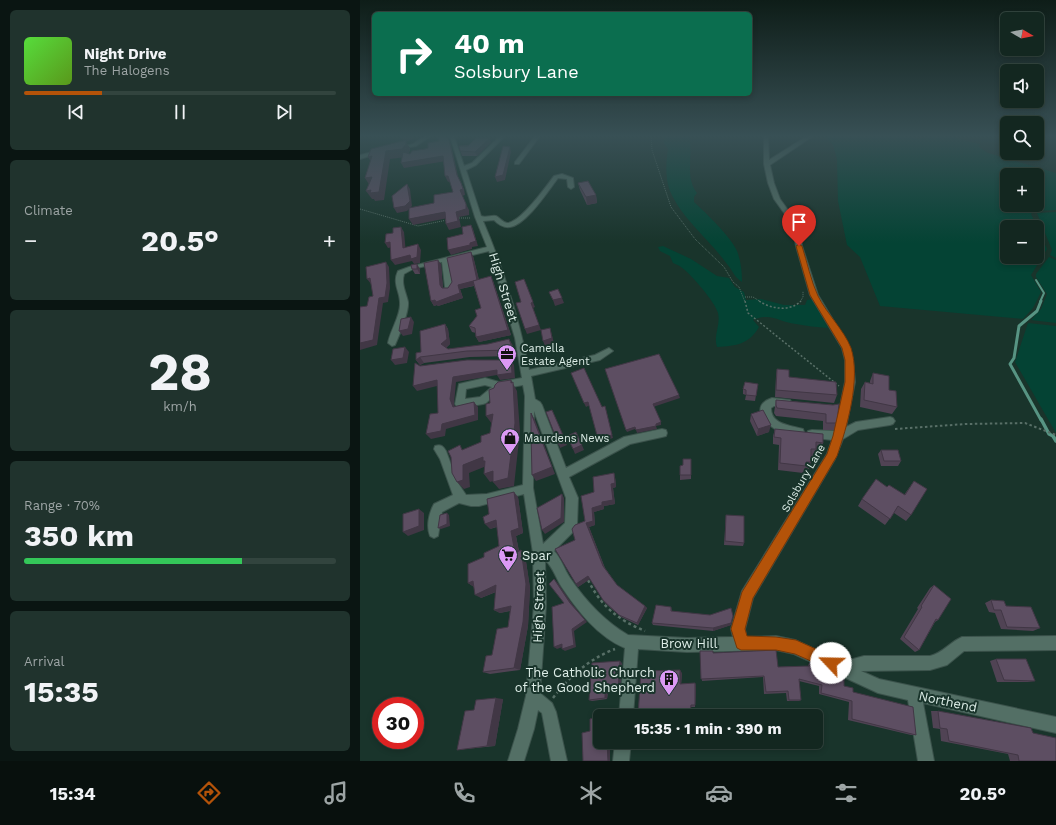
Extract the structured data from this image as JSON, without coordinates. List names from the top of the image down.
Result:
{
  "streets": {
    "street": [
      "High Street",
      "Solsbury Lane",
      "Brow Hill",
      "Northend"
    ]
  },
  "crossings": [
    ["Solsbury Lane", "Brow Hill"],
    ["Brow Hill", "Northend"]
  ],
  "places": {
    "office": ["Camella Estate Agent"],
    "shop": ["Maurdens News"],
    "supermarket": ["Spar"],
    "building": ["The Catholic Church of the Good Shepherd"]
  },
  "north": "right",
  "page": {
    "map_buttons": ["+", "−"],
    "turn": ["40 m", "Solsbury Lane"],
    "song": ["Night Drive", "The Halogens"],
    "tile": [
      "Climate",
      ["28", "km/h"],
      ["Range · 70%", "350 km"],
      ["Arrival", "15:35"]
    ],
    "heat": ["−", "20.5°", "+"],
    "limit": "30",
    "trip": "15:35 · 1 min · 390 m",
    "tabs": ["15:34", "20.5°"]
  }
}
